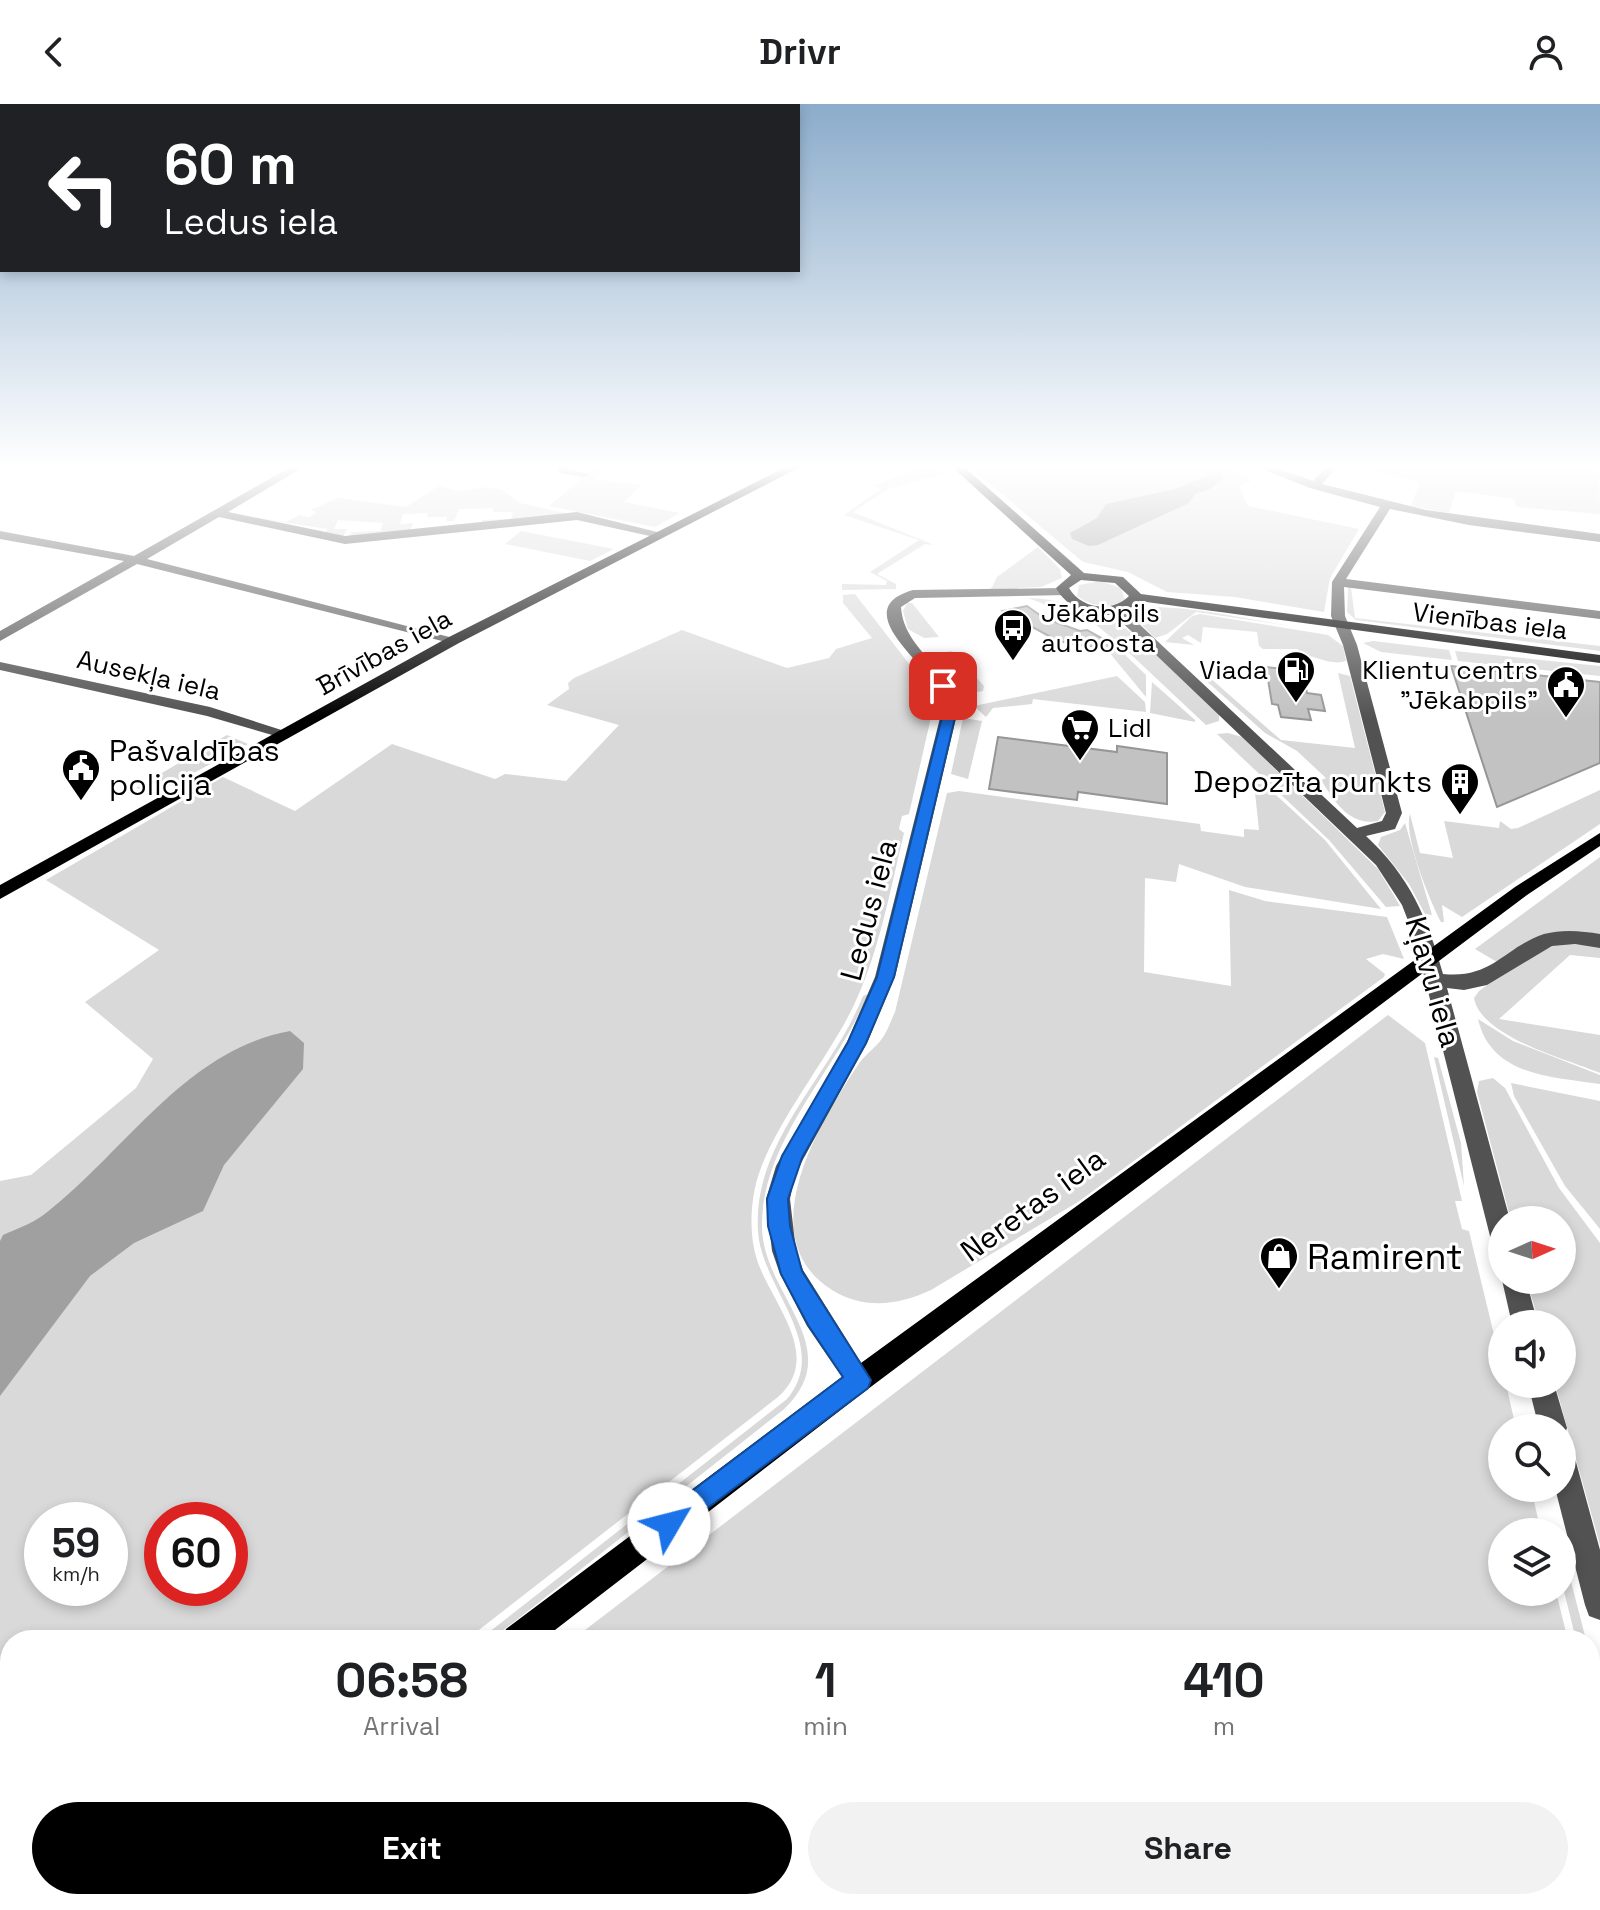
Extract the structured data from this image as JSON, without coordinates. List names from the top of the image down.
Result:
{
  "streets": {
    "main road": ["Vienības iela", "Brīvības iela", "Neretas iela"],
    "street": ["Ausekļa iela", "Ledus iela", "Kļavu iela"]
  },
  "crossings": [
    ["Brīvības iela", "Ausekļa iela"],
    ["Ledus iela", "Neretas iela"]
  ],
  "places": {
    "bus stop": ["Jēkabpils autoosta"],
    "fuel station": ["Viada"],
    "public building": ["Klientu centrs \"Jēkabpils\"", "Pašvaldības policija"],
    "supermarket": ["Lidl"],
    "building": ["Depozīta punkts"],
    "shop": ["Ramirent"]
  },
  "north": "right",
  "page": {
    "header": "Drivr",
    "turn": ["60 m", "Ledus iela"],
    "speed": "59 km/h",
    "limit": "60",
    "eta": [
      "06:58",
      "Arrival",
      "1",
      "min",
      "410",
      "m"
    ],
    "buttons": ["Exit", "Share"]
  }
}
